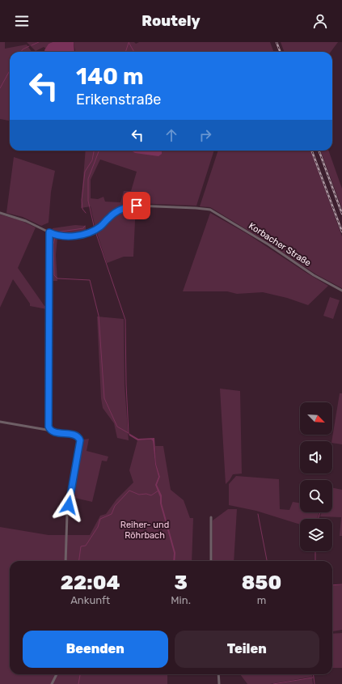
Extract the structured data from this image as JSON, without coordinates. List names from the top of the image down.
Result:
{
  "streets": {
    "street": ["Korbacher Straße"]
  },
  "parks": ["Reiher- und Röhrbach"],
  "north": "bottom right",
  "page": {
    "header": "Routely",
    "turn": ["140 m", "Erikenstraße"],
    "eta": [
      "22:04",
      "Ankunft",
      "3",
      "Min.",
      "850",
      "m"
    ],
    "buttons": ["Beenden", "Teilen"]
  }
}
